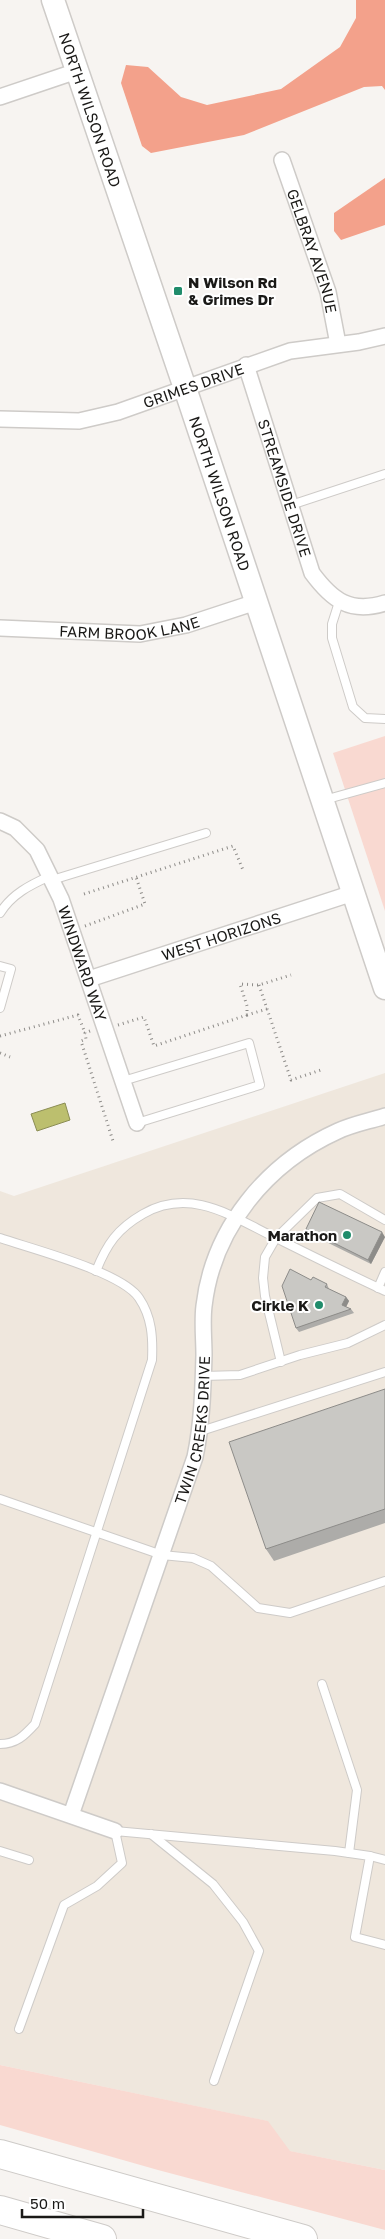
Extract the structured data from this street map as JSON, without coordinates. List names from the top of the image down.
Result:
{
  "streets": {
    "main road": ["NORTH WILSON ROAD"],
    "street": [
      "GELBRAY AVENUE",
      "GRIMES DRIVE",
      "STREAMSIDE DRIVE",
      "FARM BROOK LANE",
      "WEST HORIZONS",
      "WINDWARD WAY",
      "TWIN CREEKS DRIVE"
    ]
  },
  "crossings": [
    ["NORTH WILSON ROAD", "GRIMES DRIVE"],
    ["NORTH WILSON ROAD", "FARM BROOK LANE"],
    ["NORTH WILSON ROAD", "WEST HORIZONS"],
    ["GELBRAY AVENUE", "GRIMES DRIVE"],
    ["GRIMES DRIVE", "STREAMSIDE DRIVE"],
    ["WEST HORIZONS", "WINDWARD WAY"]
  ],
  "places": {
    "transit": ["N Wilson Rd & Grimes Dr"],
    "other": ["Marathon", "Cirkle K"]
  },
  "scale_bar": "50 m"
}
